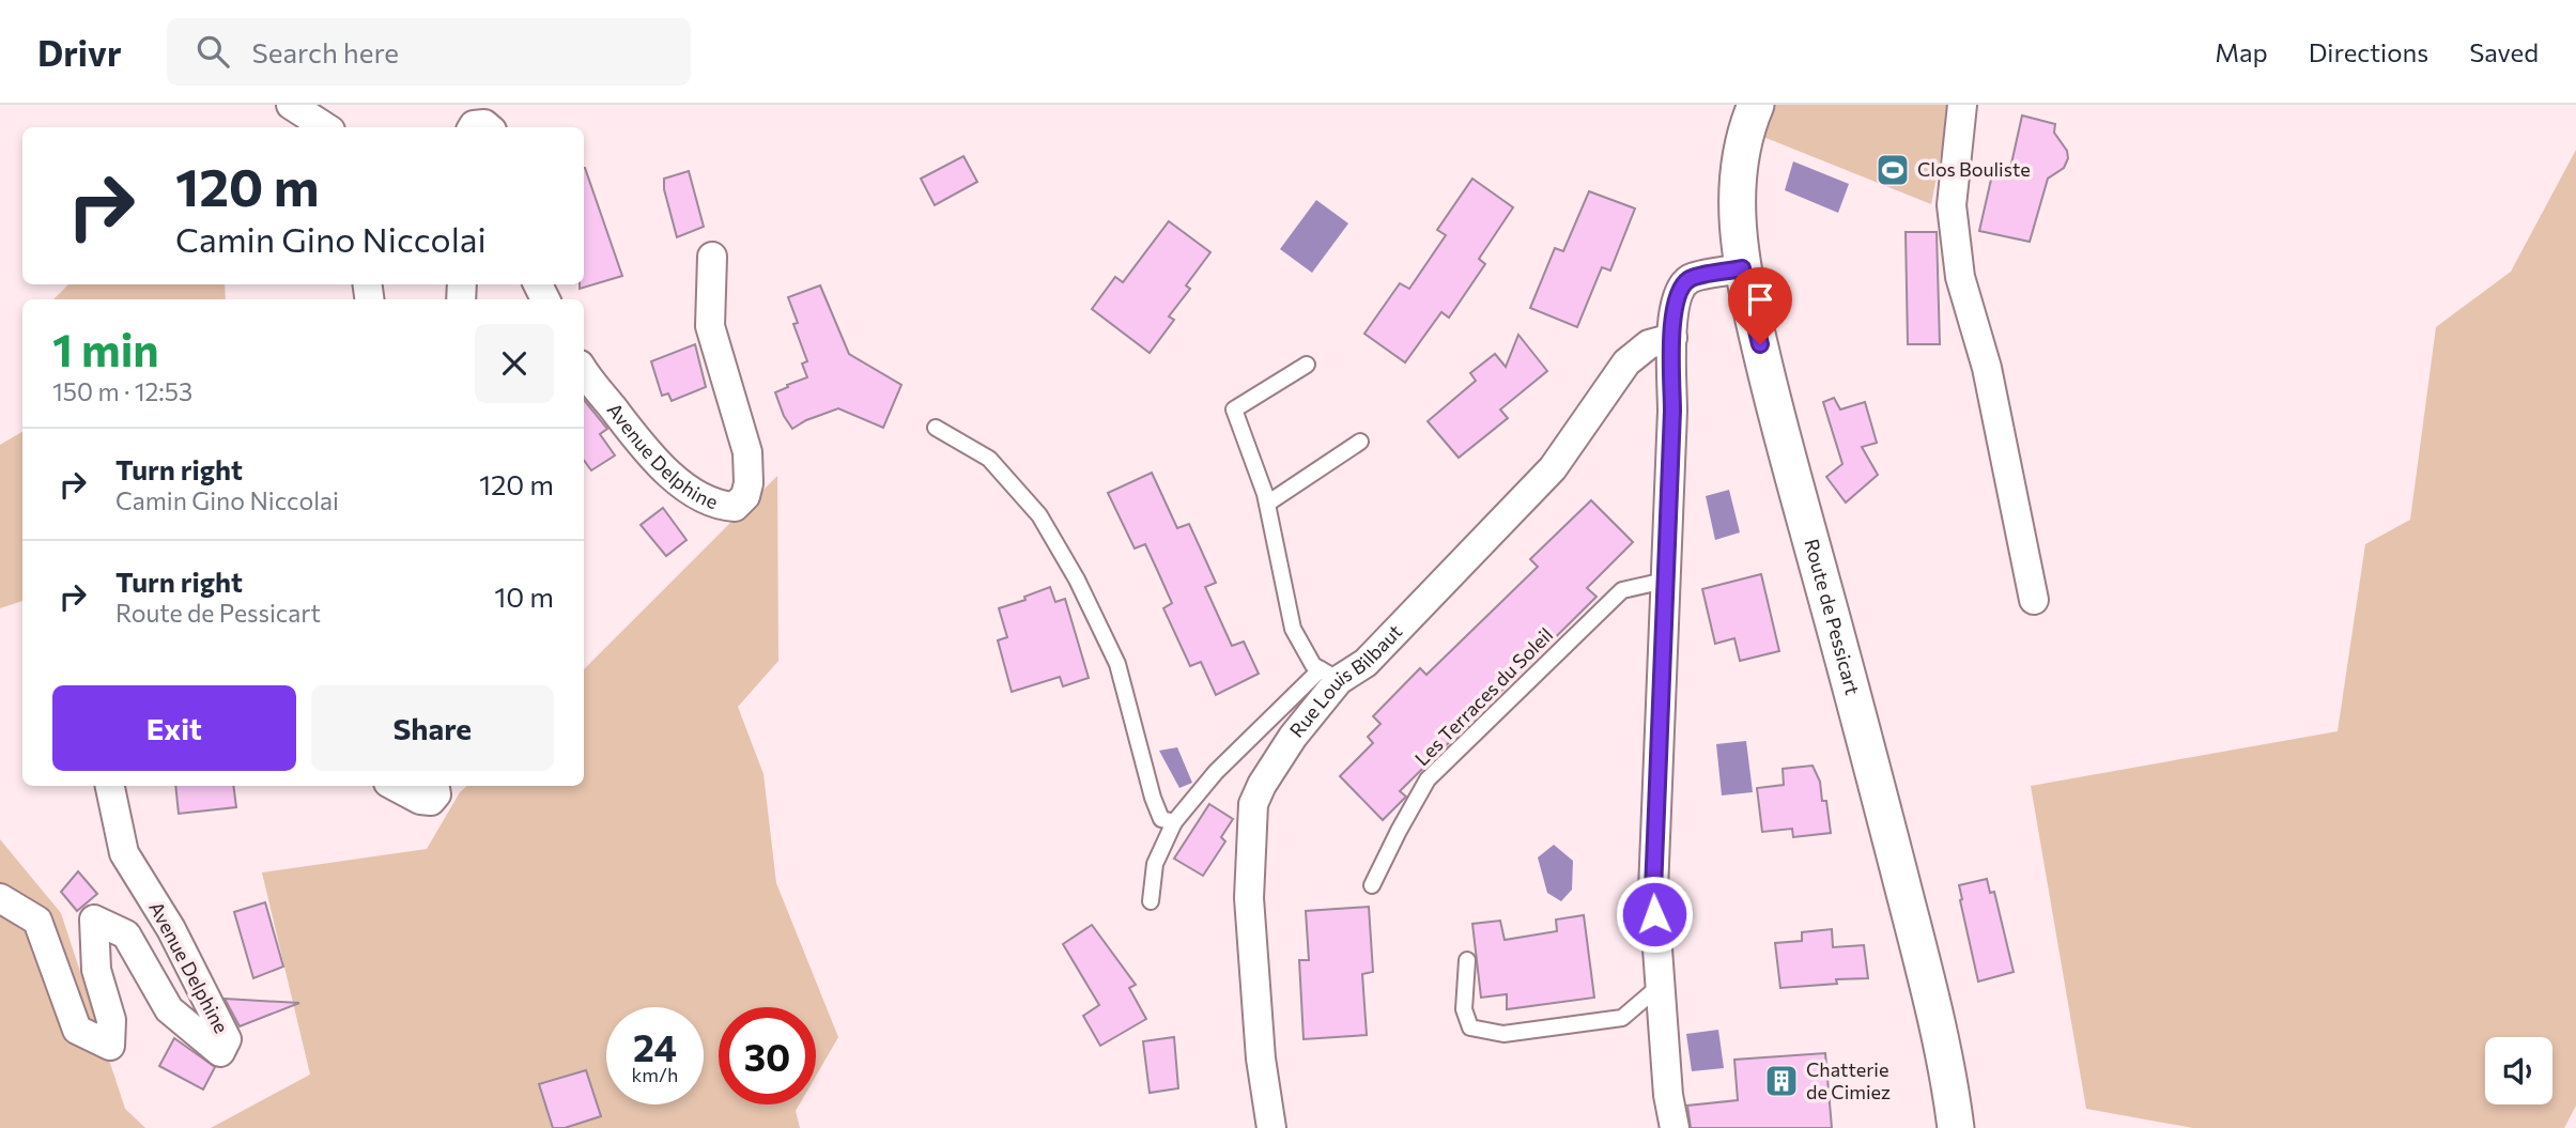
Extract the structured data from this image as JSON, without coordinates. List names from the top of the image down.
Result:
{
  "streets": {
    "street": ["Avenue Delphine", "Route de Pessicart", "Rue Louis Bilbaut"],
    "lane": ["Les Terraces du Soleil"]
  },
  "places": {
    "sports": ["Clos Bouliste"],
    "building": ["Chatterie de Cimiez"]
  },
  "page": {
    "header": "Drivr",
    "search": "Search here",
    "nav": ["Map", "Directions", "Saved"],
    "turn": ["120 m", "Camin Gino Niccolai"],
    "heading": ["1 min", "150 m · 12:53"],
    "list": [
      {
        "name": "Turn right",
        "note": "Camin Gino Niccolai",
        "value": "120 m"
      },
      {
        "name": "Turn right",
        "note": "Route de Pessicart",
        "value": "10 m"
      }
    ],
    "buttons": ["Exit", "Share"],
    "speed": "24 km/h",
    "limit": "30"
  }
}
